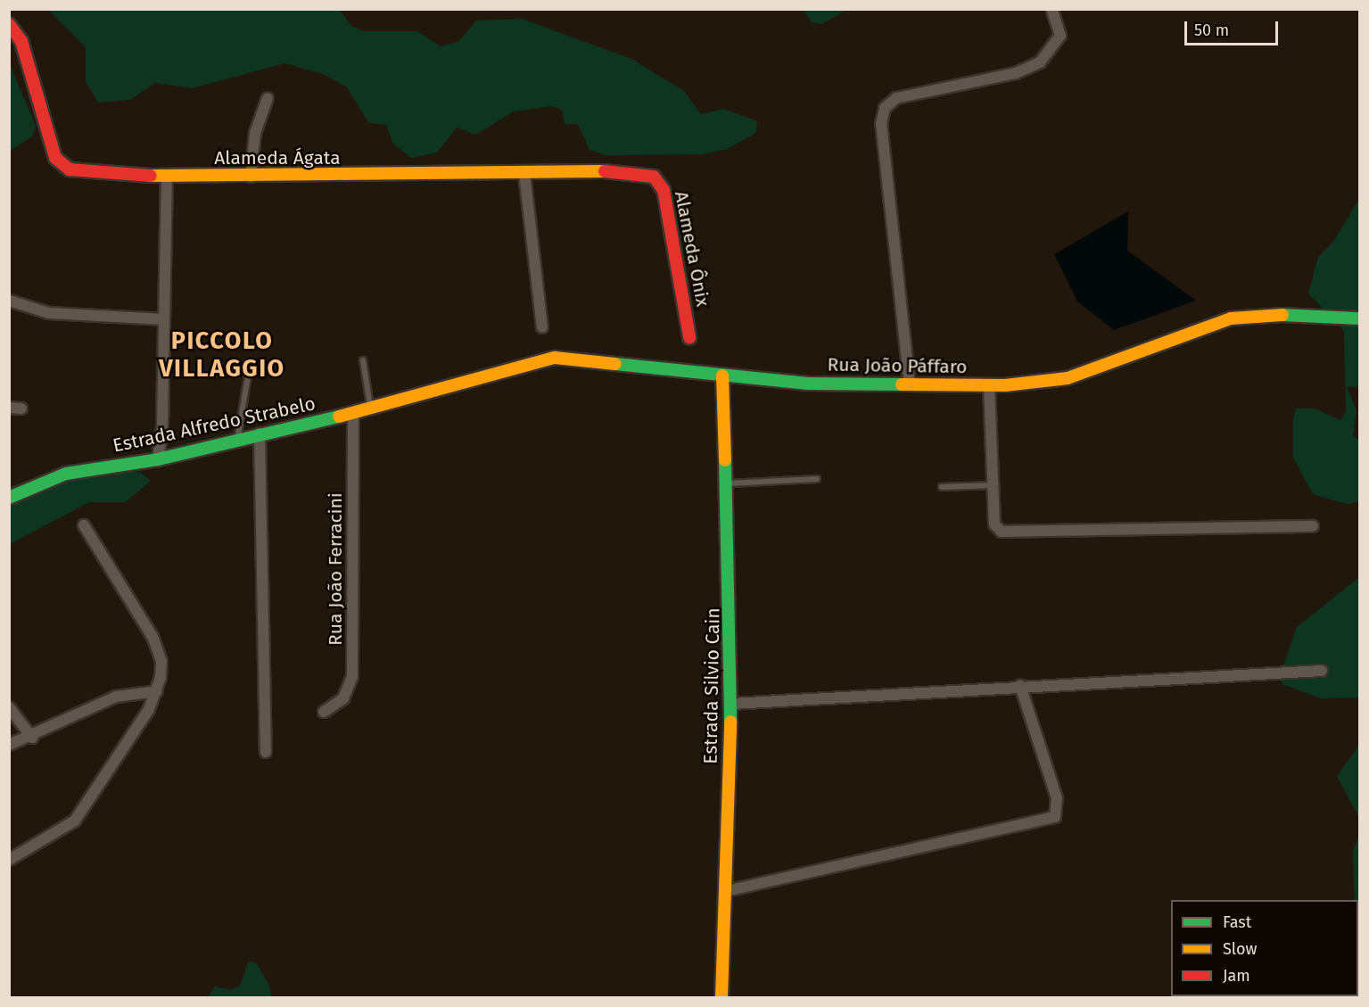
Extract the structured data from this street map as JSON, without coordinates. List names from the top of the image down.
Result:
{
  "streets": {
    "street": [
      "Alameda Ágata",
      "Alameda Ônix",
      "Rua João Páffaro",
      "Estrada Alfredo Strabelo",
      "Rua João Ferracini",
      "Estrada Silvio Cain"
    ]
  },
  "crossings": [
    ["Alameda Ágata", "Alameda Ônix"],
    ["Rua João Páffaro", "Estrada Alfredo Strabelo"],
    ["Rua João Páffaro", "Estrada Silvio Cain"],
    ["Estrada Alfredo Strabelo", "Rua João Ferracini"]
  ],
  "districts": ["PICCOLO VILLAGGIO"],
  "legend": ["Fast", "Slow", "Jam"],
  "scale_bar": "50 m"
}
